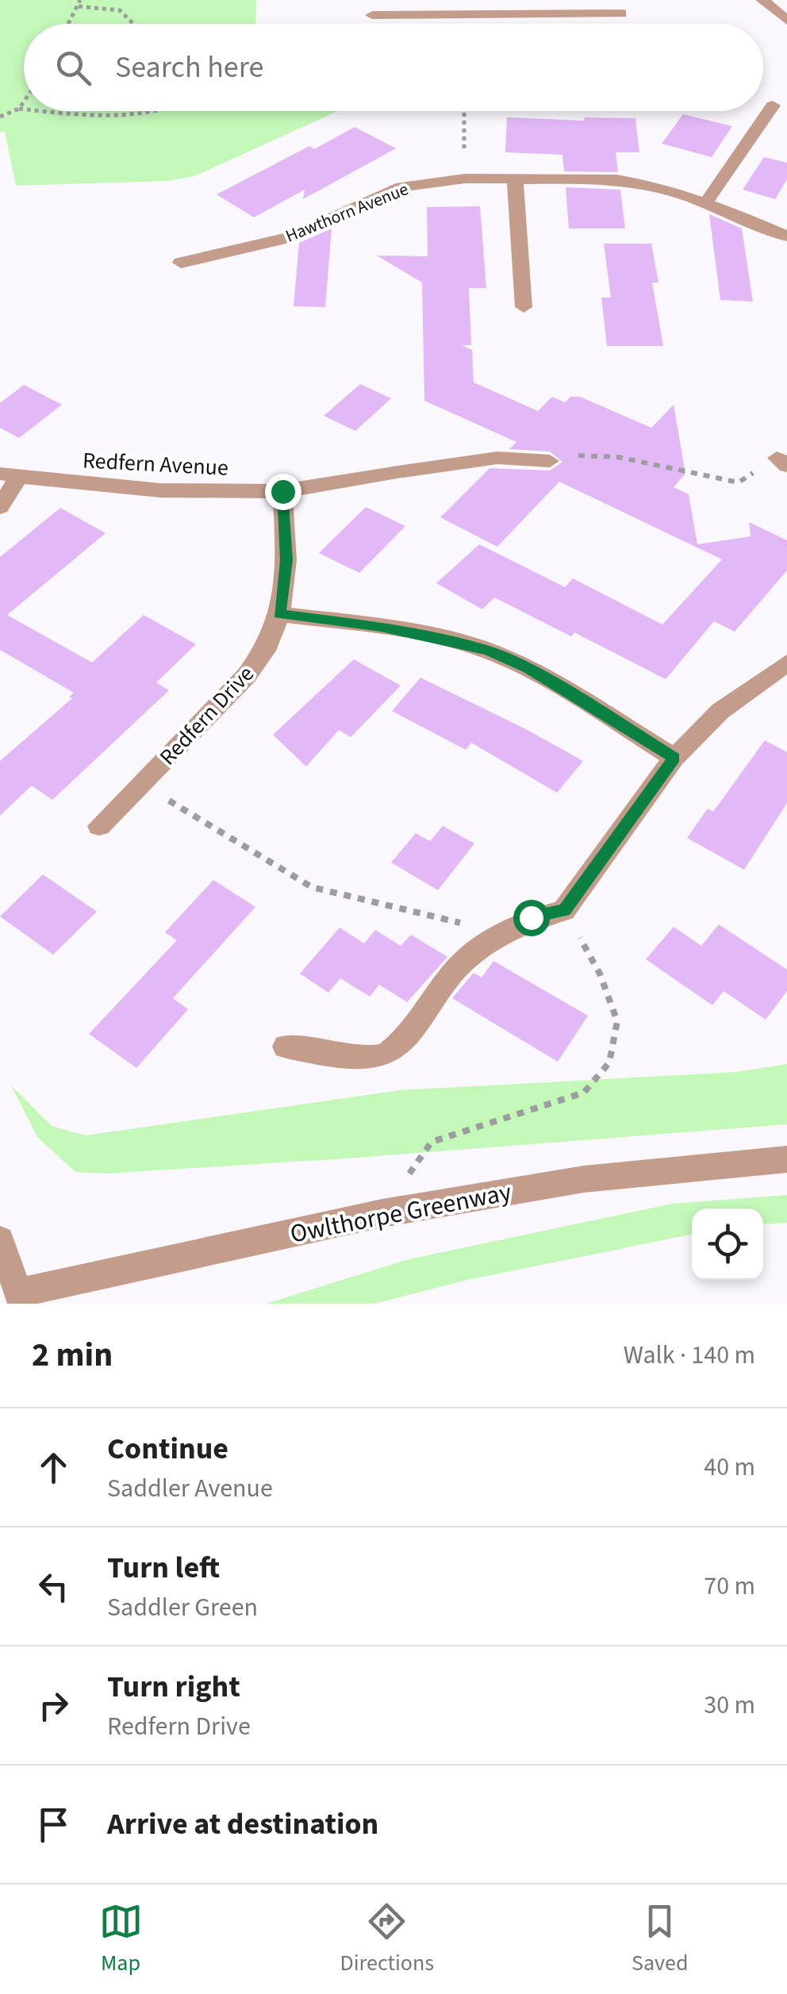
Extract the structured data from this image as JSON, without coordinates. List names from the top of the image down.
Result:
{
  "streets": {
    "street": [
      "Hawthorn Avenue",
      "Redfern Avenue",
      "Redfern Drive",
      "Owlthorpe Greenway"
    ]
  },
  "crossings": [
    ["Redfern Avenue", "Redfern Drive"]
  ],
  "page": {
    "search": "Search here",
    "heading": ["2 min", "Walk · 140 m"],
    "list": [
      ["Continue", "Saddler Avenue", "40 m"],
      ["Turn left", "Saddler Green", "70 m"],
      ["Turn right", "Redfern Drive", "30 m"],
      "Arrive at destination"
    ],
    "nav": ["Map", "Directions", "Saved"]
  }
}
